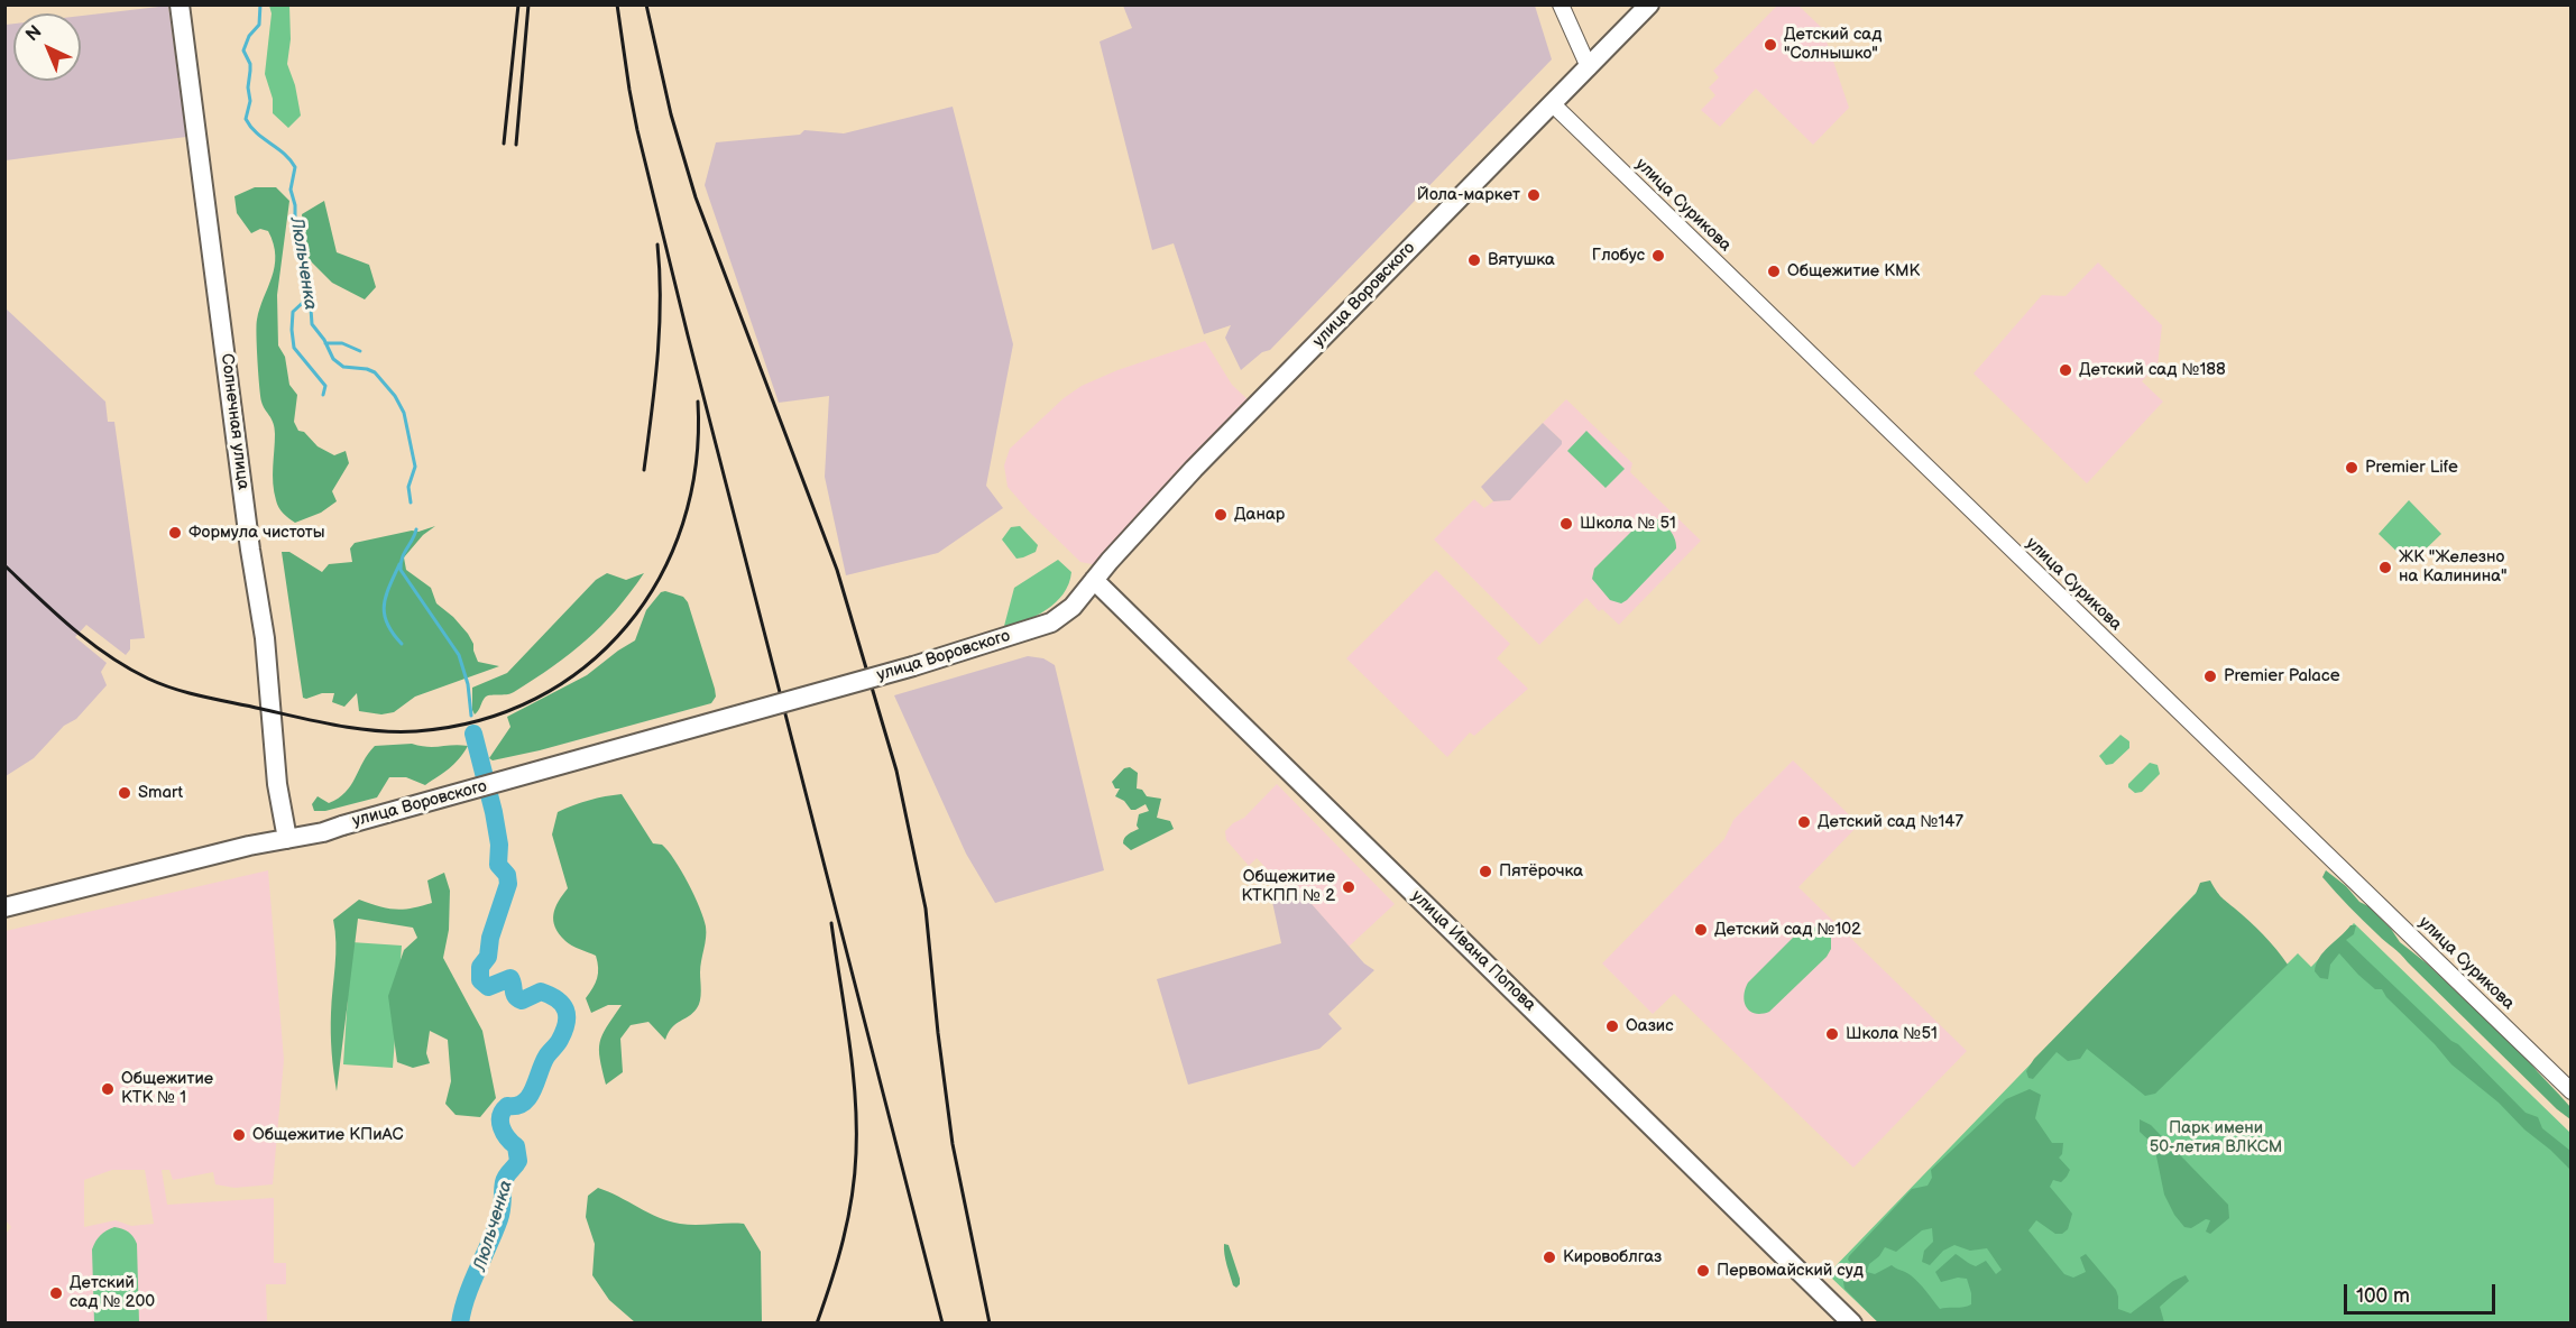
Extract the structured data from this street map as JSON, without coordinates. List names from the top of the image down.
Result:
{
  "streets": {
    "main road": ["улица Воровского", "Солнечная улица", "улица Ивана Попова"],
    "street": ["улица Сурикова"]
  },
  "crossings": [
    ["улица Сурикова", "улица Воровского"],
    ["улица Воровского", "Солнечная улица"],
    ["улица Воровского", "улица Ивана Попова"]
  ],
  "water": ["Люльченка"],
  "parks": ["Парк имени 50-летия ВЛКСМ"],
  "places": [
    "Детский сад \"Солнышко\"",
    "Йола-маркет",
    "Глобус",
    "Вятушка",
    "Общежитие КМК",
    "Детский сад №188",
    "Premier Life",
    "Данар",
    "Школа № 51",
    "Формула чистоты",
    "ЖК \"Железно на Калинина\"",
    "Premier Palace",
    "Smart",
    "Детский сад №147",
    "Пятёрочка",
    "Общежитие КТКПП № 2",
    "Детский сад №102",
    "Оазис",
    "Школа №51",
    "Общежитие КТК № 1",
    "Общежитие КПиАС",
    "Кировоблгаз",
    "Первомайский суд",
    "Детский сад № 200"
  ],
  "scale_bar": "100 m",
  "north": "top left"
}
